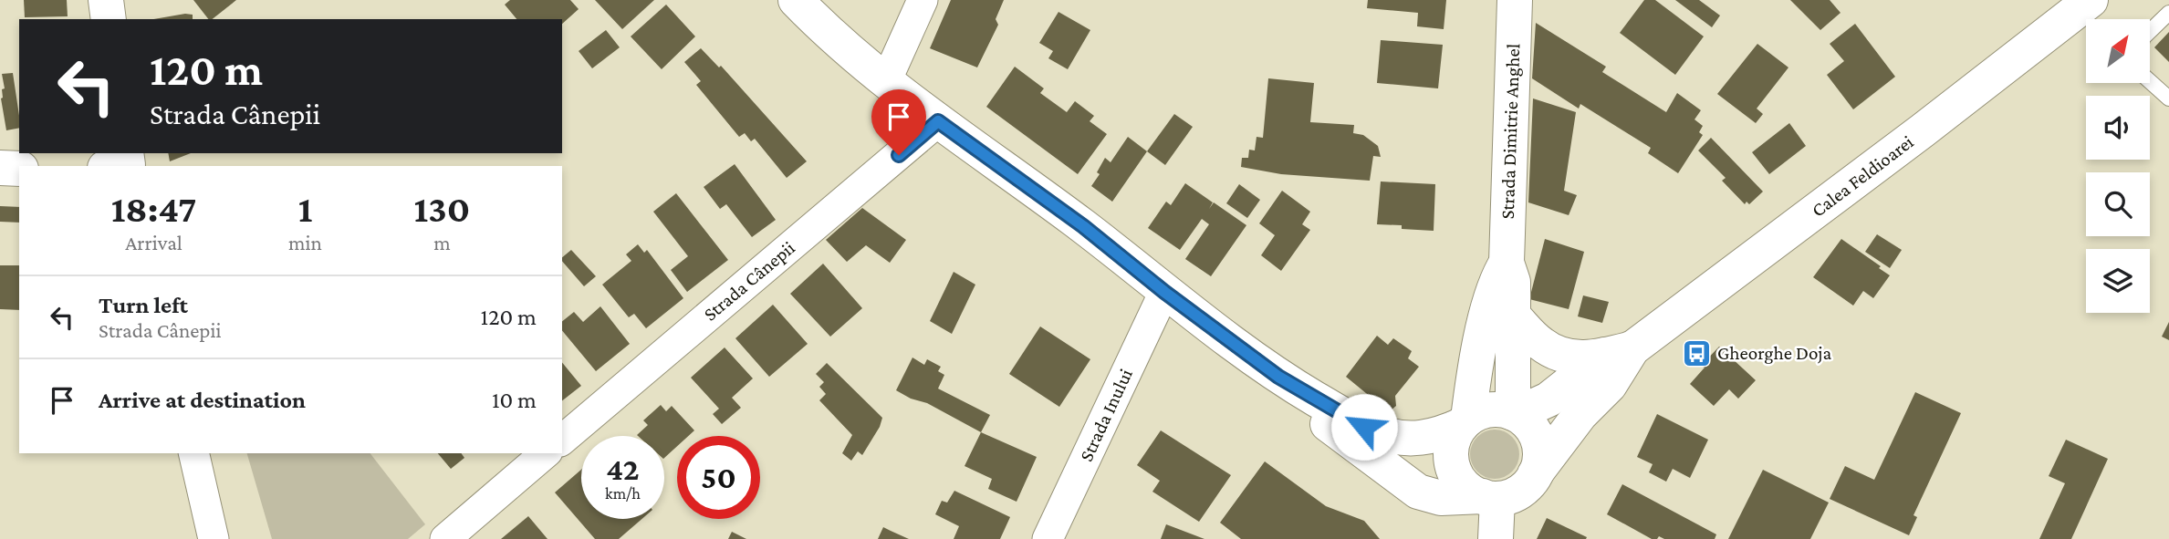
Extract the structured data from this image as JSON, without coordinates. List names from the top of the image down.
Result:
{
  "streets": {
    "main road": ["Strada Dimitrie Anghel", "Calea Feldioarei"],
    "street": ["Strada Cânepii", "Strada Inului"]
  },
  "crossings": [
    ["Strada Dimitrie Anghel", "Calea Feldioarei"]
  ],
  "places": {
    "bus stop": ["Gheorghe Doja"]
  },
  "north": "top right",
  "page": {
    "turn": ["120 m", "Strada Cânepii"],
    "eta": [
      "18:47",
      "Arrival",
      "1",
      "min",
      "130",
      "m"
    ],
    "list": [
      {
        "name": "Turn left",
        "note": "Strada Cânepii",
        "value": "120 m"
      },
      {
        "name": "Arrive at destination",
        "value": "10 m"
      }
    ],
    "speed": "42 km/h",
    "limit": "50"
  }
}
